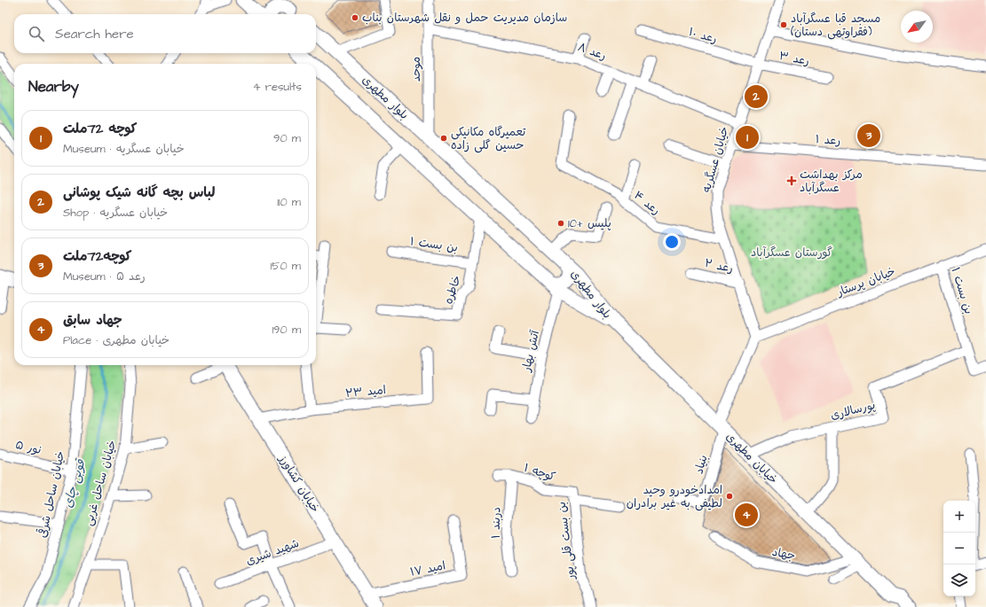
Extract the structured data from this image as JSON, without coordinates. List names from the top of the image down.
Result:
{
  "streets": {
    "main road": ["بلوار مطهری", "خیابان مطهری", "خیابان کشاورز"],
    "street": [
      "رعد ۱۰",
      "رعد ۸",
      "رعد ۳",
      "موحد",
      "رعد ۱",
      "خیابان عسگریه",
      "رعد ۴",
      "بن بست ۱",
      "رعد ۲",
      "خیابان پرستار",
      "خاطره",
      "آتش بهار",
      "امید ۲۳",
      "پورسالاری",
      "نور ۵",
      "بنیاد",
      "کوچه ۱",
      "خیابان ساحل غربی",
      "خیابان ساحل شرقی",
      "دربند ۱",
      "بن بست قلی پور",
      "شهید شیری",
      "جهاد",
      "امید ۱۷"
    ]
  },
  "crossings": [
    ["رعد ۱۰", "رعد ۳"],
    ["رعد ۱۰", "خیابان عسگریه"],
    ["رعد ۸", "موحد"],
    ["رعد ۸", "خیابان عسگریه"],
    ["رعد ۳", "خیابان عسگریه"],
    ["موحد", "بلوار مطهری"],
    ["بلوار مطهری", "خاطره"],
    ["بلوار مطهری", "آتش بهار"],
    ["بلوار مطهری", "خیابان مطهری"],
    ["رعد ۱", "خیابان عسگریه"],
    ["خیابان عسگریه", "رعد ۴"],
    ["خیابان عسگریه", "رعد ۲"],
    ["خیابان عسگریه", "خیابان پرستار"],
    ["بن بست ۱", "خیابان پرستار"],
    ["بن بست ۱", "خاطره"],
    ["بن بست ۱", "پورسالاری"],
    ["امید ۲۳", "خیابان کشاورز"],
    ["پورسالاری", "خیابان مطهری"],
    ["نور ۵", "خیابان ساحل شرقی"],
    ["خیابان مطهری", "بنیاد"],
    ["خیابان مطهری", "جهاد"],
    ["کوچه ۱", "دربند ۱"],
    ["کوچه ۱", "بن بست قلی پور"],
    ["خیابان کشاورز", "شهید شیری"],
    ["خیابان کشاورز", "امید ۱۷"]
  ],
  "water": ["قوبی چای"],
  "parks": ["گورستان عسگرآباد"],
  "places": {
    "other": [
      "سازمان مدیریت حمل و نقل شهرستان بناب",
      "مسجد قبا عسگرآباد (فقراوتهی دستان)",
      "تعمیرگاه مکانیکی حسین گلی زاده",
      "پلیس +10",
      "امدادخودرو وحید لطیفی به غیر برادران"
    ],
    "health": ["مرکز بهداشت عسگرآباد"]
  },
  "north": "bottom left",
  "page": {
    "search": "Search here",
    "heading": ["Nearby", "4 results"],
    "pins": [
      "2",
      "3",
      "1",
      "4"
    ],
    "list": [
      {
        "mark": "1",
        "name": "کوچه 72ملت",
        "note": "Museum · خیابان عسگریه",
        "value": "90 m"
      },
      {
        "mark": "2",
        "name": "لباس بچه گانه شیک پوشانی",
        "note": "Shop · خیابان عسگریه",
        "value": "110 m"
      },
      {
        "mark": "3",
        "name": "کوچه72ملت",
        "note": "Museum · رعد ۵",
        "value": "150 m"
      },
      {
        "mark": "4",
        "name": "جهاد سابق",
        "note": "Place · خیابان مطهری",
        "value": "190 m"
      }
    ],
    "map_buttons": ["+", "−"]
  }
}
